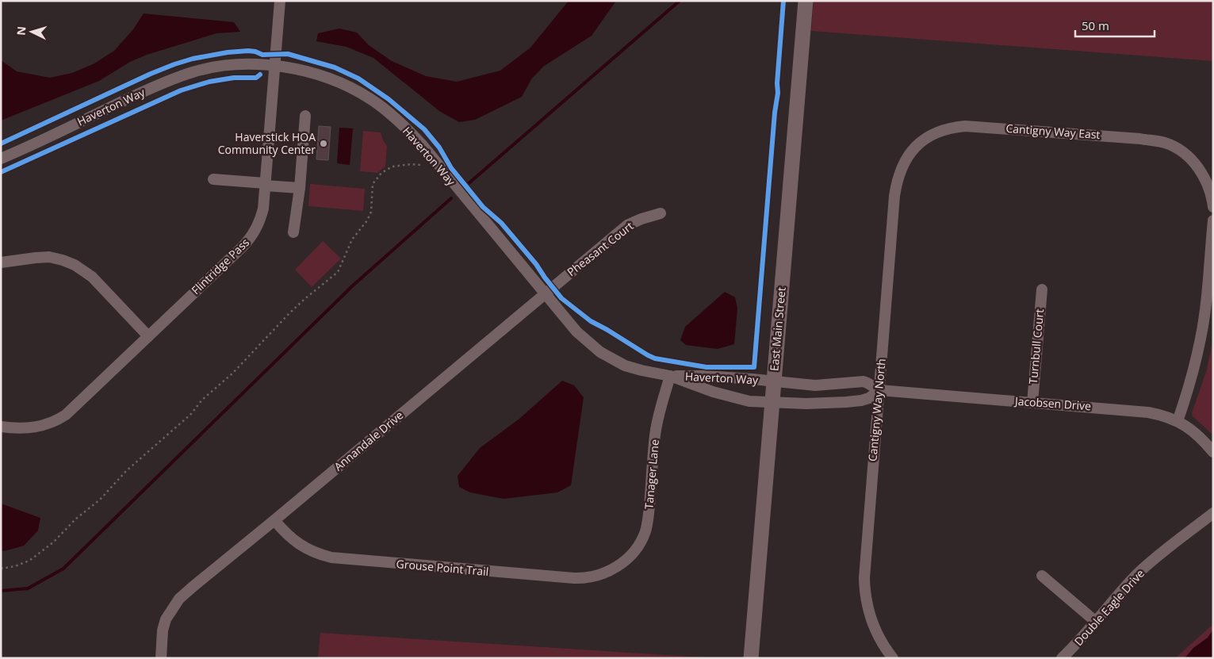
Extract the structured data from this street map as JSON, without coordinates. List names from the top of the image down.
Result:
{
  "streets": {
    "main road": ["East Main Street"],
    "street": [
      "Haverton Way",
      "Cantigny Way East",
      "Pheasant Court",
      "Flintridge Pass",
      "Turnbull Court",
      "Jacobsen Drive",
      "Cantigny Way North",
      "Annandale Drive",
      "Tanager Lane",
      "Grouse Point Trail",
      "Double Eagle Drive"
    ]
  },
  "crossings": [
    ["Haverton Way", "Pheasant Court"],
    ["Haverton Way", "Flintridge Pass"],
    ["Haverton Way", "East Main Street"],
    ["Haverton Way", "Jacobsen Drive"],
    ["Haverton Way", "Annandale Drive"],
    ["Haverton Way", "Tanager Lane"],
    ["Cantigny Way East", "Cantigny Way North"],
    ["Pheasant Court", "Annandale Drive"],
    ["East Main Street", "Jacobsen Drive"],
    ["Turnbull Court", "Jacobsen Drive"],
    ["Jacobsen Drive", "Cantigny Way North"],
    ["Annandale Drive", "Grouse Point Trail"],
    ["Tanager Lane", "Grouse Point Trail"]
  ],
  "places": ["Haverstick HOA Community Center"],
  "scale_bar": "50 m",
  "north": "left"
}
